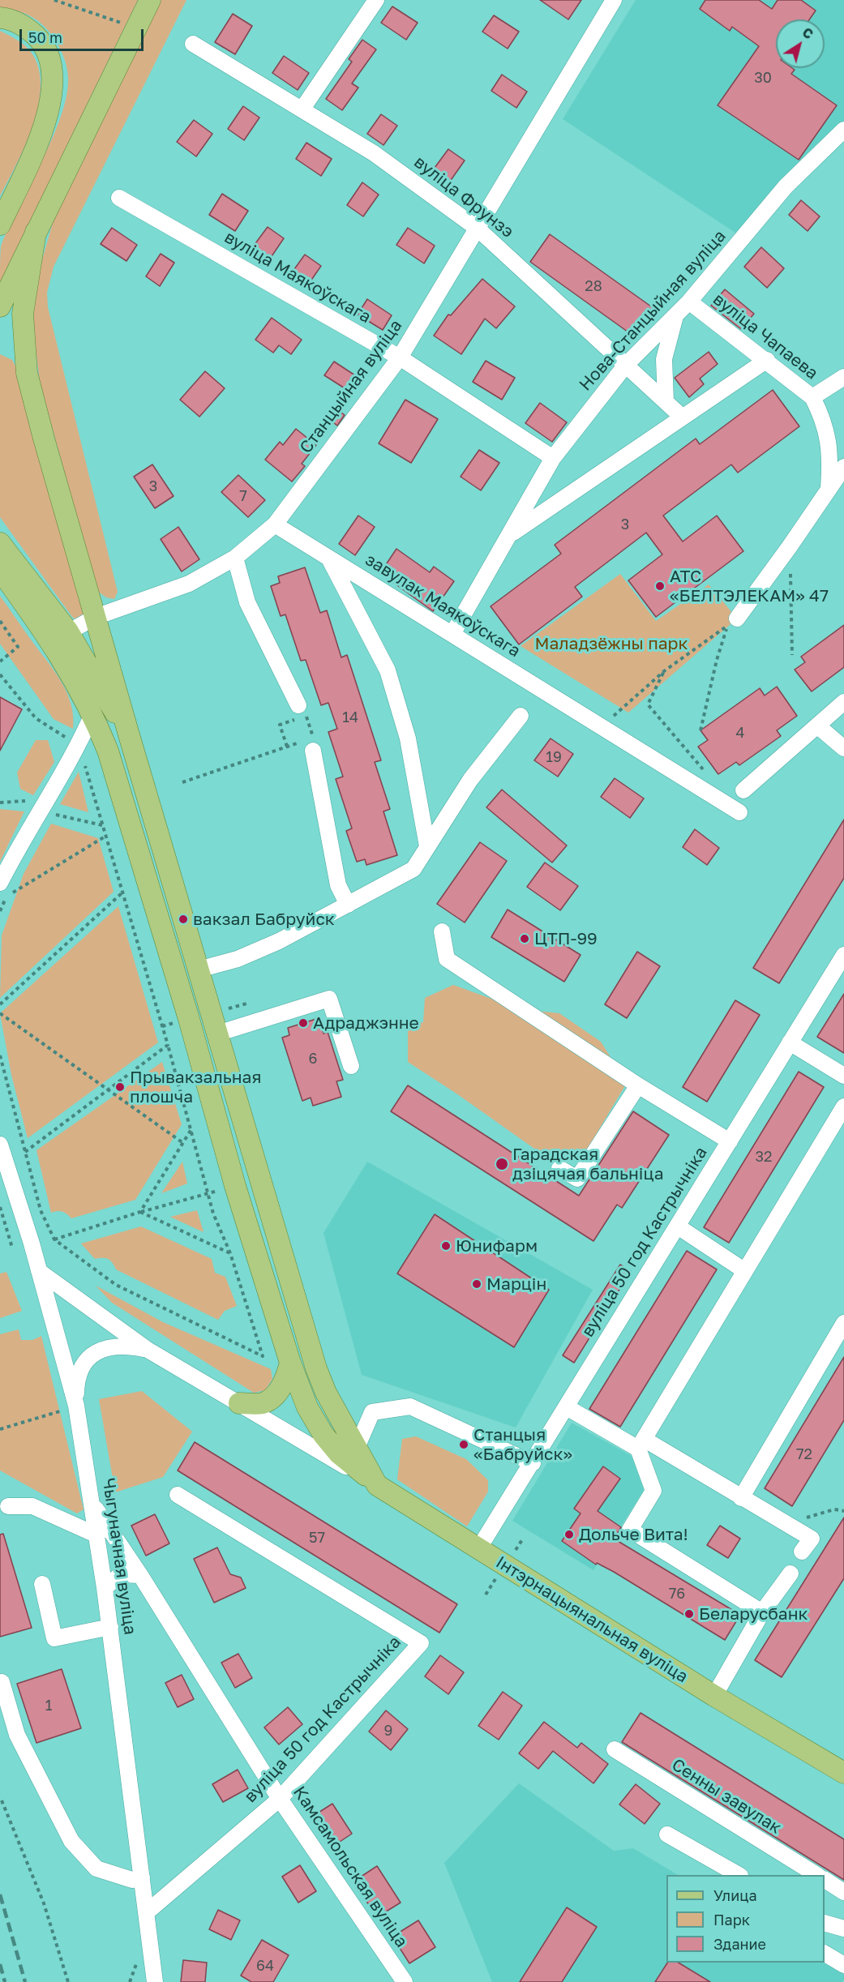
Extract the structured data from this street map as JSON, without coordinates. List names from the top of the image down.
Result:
{
  "streets": {
    "main road": ["Інтэрнацыянальная вуліца"],
    "street": [
      "вуліца Фрунзэ",
      "вуліца Маякоўскага",
      "Нова-Станцыйная вуліца",
      "вуліца Чапаева",
      "Станцыйная вуліца",
      "завулак Маякоўскага",
      "вуліца 50 год Кастрычніка",
      "Чыгуначная вуліца",
      "Сенны завулак",
      "Камсамольская вуліца"
    ]
  },
  "crossings": [
    ["вуліца Фрунзэ", "Нова-Станцыйная вуліца"],
    ["вуліца Фрунзэ", "Станцыйная вуліца"],
    ["вуліца Маякоўскага", "Нова-Станцыйная вуліца"],
    ["вуліца Маякоўскага", "Станцыйная вуліца"],
    ["Нова-Станцыйная вуліца", "вуліца Чапаева"],
    ["Нова-Станцыйная вуліца", "завулак Маякоўскага"],
    ["Станцыйная вуліца", "завулак Маякоўскага"],
    ["вуліца 50 год Кастрычніка", "Чыгуначная вуліца"],
    ["вуліца 50 год Кастрычніка", "Інтэрнацыянальная вуліца"],
    ["вуліца 50 год Кастрычніка", "Камсамольская вуліца"],
    ["Чыгуначная вуліца", "Камсамольская вуліца"]
  ],
  "parks": ["Маладзёжны парк"],
  "places": [
    "АТС «БЕЛТЭЛЕКАМ» 47",
    "вакзал Бабруйск",
    "ЦТП-99",
    "Адраджэнне",
    "Прывакзальная плошча",
    "Гарадская дзіцячая бальніца",
    "Юнифарм",
    "Марцін",
    "Станцыя «Бабруйск»",
    "Дольче Вита!",
    "Беларусбанк"
  ],
  "house_numbers": [
    "30",
    "28",
    "3",
    "7",
    "3",
    "14",
    "4",
    "19",
    "6",
    "32",
    "72",
    "57",
    "76",
    "1",
    "9",
    "64"
  ],
  "legend": ["Улица", "Парк", "Здание"],
  "scale_bar": "50 m",
  "north": "top right"
}
